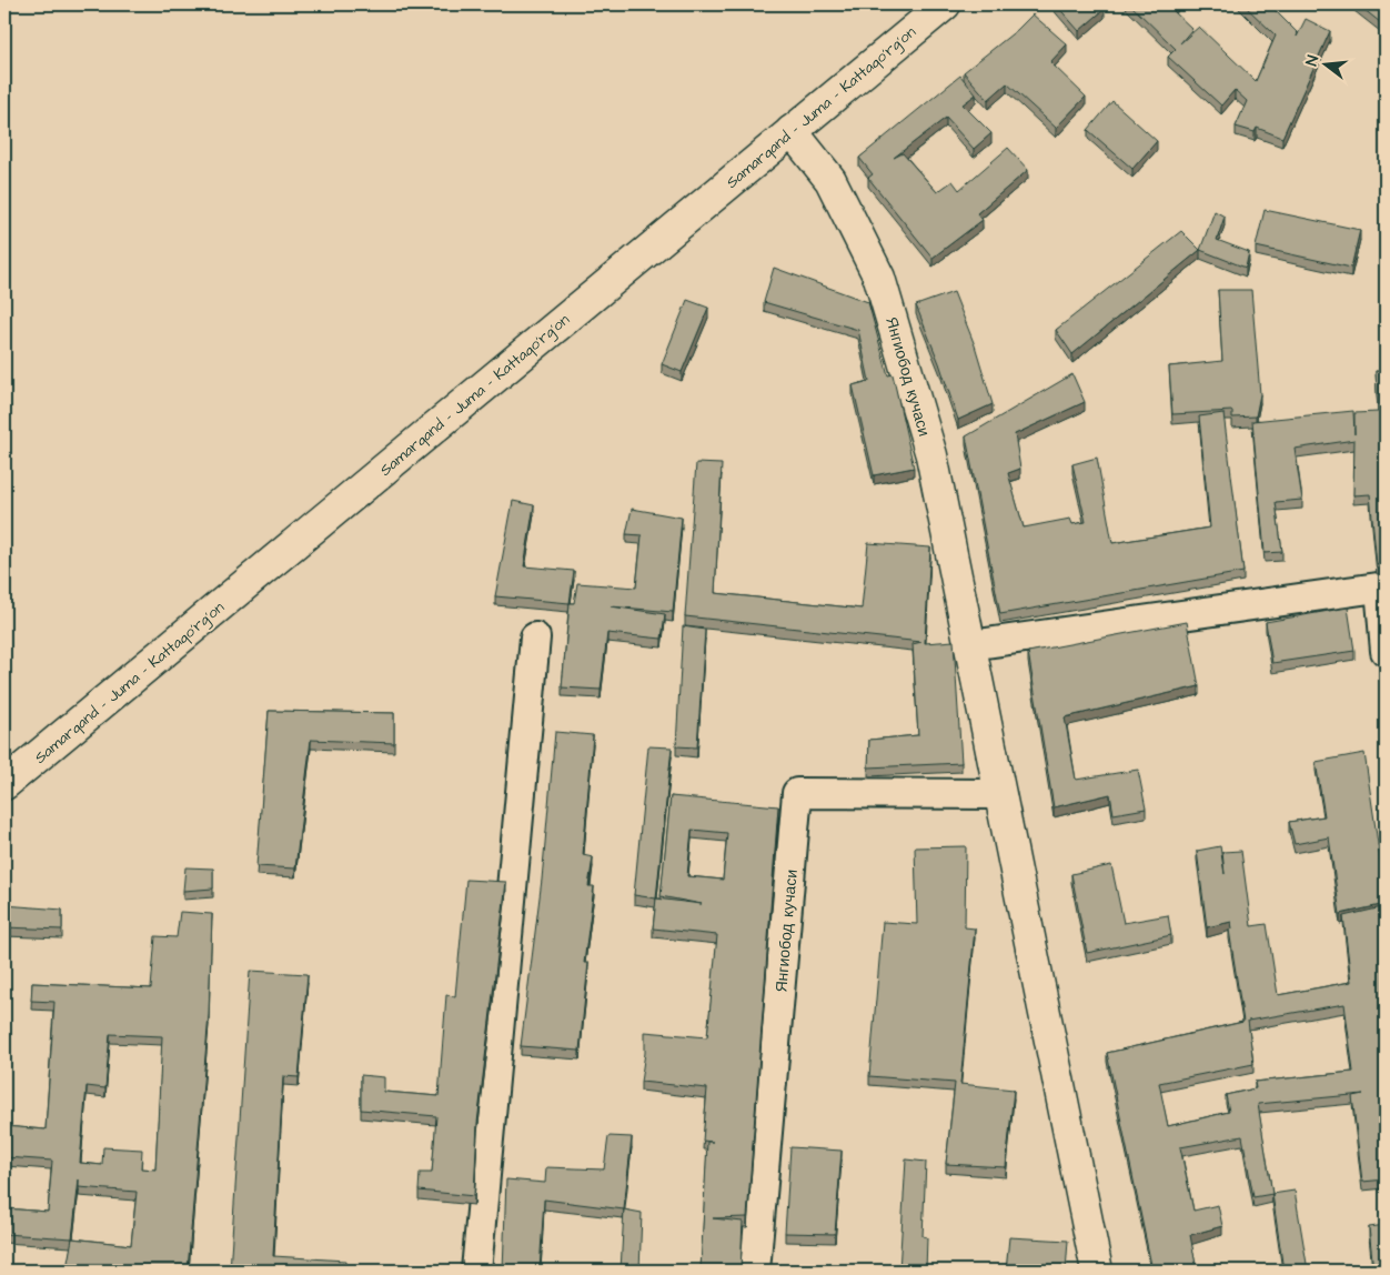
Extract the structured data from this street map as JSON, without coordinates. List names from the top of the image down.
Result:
{
  "streets": {
    "main road": ["Samarqand - Juma - Kattaqo‘rg‘on", "Янгиобод кучаси"]
  },
  "crossings": [
    ["Samarqand - Juma - Kattaqo‘rg‘on", "Янгиобод кучаси"]
  ],
  "north": "left"
}
